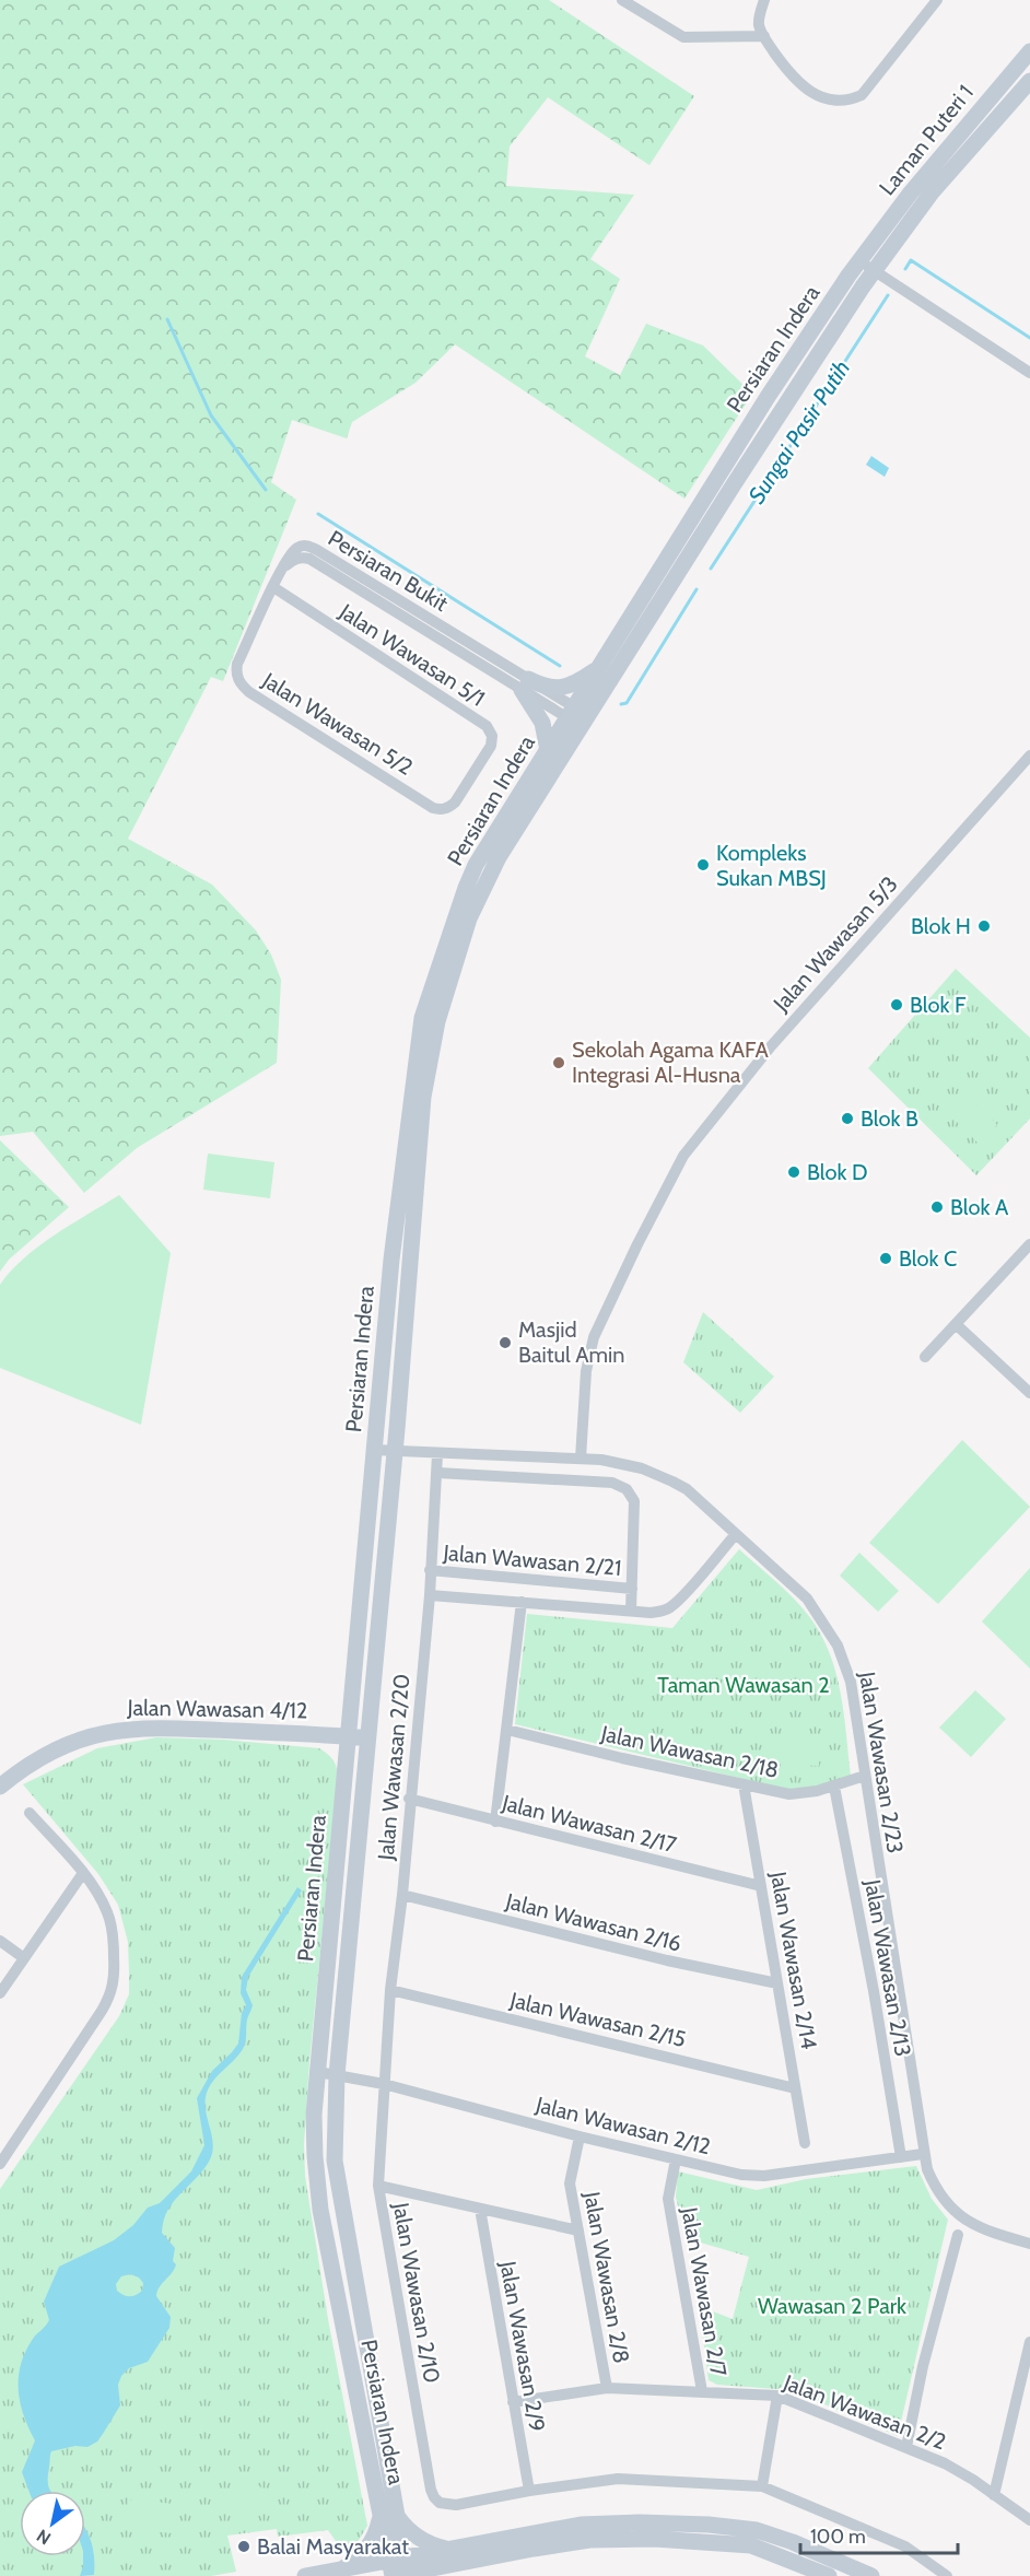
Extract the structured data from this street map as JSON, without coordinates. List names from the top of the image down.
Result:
{
  "streets": {
    "main road": ["Laman Puteri 1", "Persiaran Indera", "Jalan Wawasan 4/12"],
    "street": [
      "Persiaran Bukit",
      "Jalan Wawasan 5/1",
      "Jalan Wawasan 5/2",
      "Jalan Wawasan 5/3",
      "Jalan Wawasan 2/21",
      "Jalan Wawasan 2/18",
      "Jalan Wawasan 2/23",
      "Jalan Wawasan 2/20",
      "Jalan Wawasan 2/17",
      "Jalan Wawasan 2/16",
      "Jalan Wawasan 2/14",
      "Jalan Wawasan 2/13",
      "Jalan Wawasan 2/15",
      "Jalan Wawasan 2/12",
      "Jalan Wawasan 2/8",
      "Jalan Wawasan 2/7",
      "Jalan Wawasan 2/10",
      "Jalan Wawasan 2/9",
      "Jalan Wawasan 2/2"
    ]
  },
  "crossings": [
    ["Laman Puteri 1", "Persiaran Indera"],
    ["Persiaran Indera", "Persiaran Bukit"],
    ["Persiaran Indera", "Jalan Wawasan 4/12"],
    ["Persiaran Indera", "Jalan Wawasan 2/23"],
    ["Persiaran Indera", "Jalan Wawasan 2/12"],
    ["Persiaran Bukit", "Jalan Wawasan 5/2"],
    ["Jalan Wawasan 5/1", "Jalan Wawasan 5/2"],
    ["Jalan Wawasan 5/3", "Jalan Wawasan 2/23"],
    ["Jalan Wawasan 2/21", "Jalan Wawasan 2/20"],
    ["Jalan Wawasan 2/18", "Jalan Wawasan 2/23"],
    ["Jalan Wawasan 2/18", "Jalan Wawasan 2/14"],
    ["Jalan Wawasan 2/18", "Jalan Wawasan 2/13"],
    ["Jalan Wawasan 2/23", "Jalan Wawasan 2/20"],
    ["Jalan Wawasan 2/23", "Jalan Wawasan 2/12"],
    ["Jalan Wawasan 2/20", "Jalan Wawasan 2/17"],
    ["Jalan Wawasan 2/20", "Jalan Wawasan 2/16"],
    ["Jalan Wawasan 2/20", "Jalan Wawasan 2/15"],
    ["Jalan Wawasan 2/20", "Jalan Wawasan 2/12"],
    ["Jalan Wawasan 2/20", "Jalan Wawasan 2/10"],
    ["Jalan Wawasan 2/17", "Jalan Wawasan 2/14"],
    ["Jalan Wawasan 2/16", "Jalan Wawasan 2/14"],
    ["Jalan Wawasan 2/14", "Jalan Wawasan 2/15"],
    ["Jalan Wawasan 2/13", "Jalan Wawasan 2/12"],
    ["Jalan Wawasan 2/12", "Jalan Wawasan 2/8"],
    ["Jalan Wawasan 2/12", "Jalan Wawasan 2/7"],
    ["Jalan Wawasan 2/12", "Jalan Wawasan 2/10"],
    ["Jalan Wawasan 2/8", "Jalan Wawasan 2/2"],
    ["Jalan Wawasan 2/7", "Jalan Wawasan 2/2"],
    ["Jalan Wawasan 2/10", "Jalan Wawasan 2/9"],
    ["Jalan Wawasan 2/9", "Jalan Wawasan 2/2"]
  ],
  "water": ["Sungai Pasir Putih"],
  "parks": ["Taman Wawasan 2", "Wawasan 2 Park"],
  "places": [
    "Kompleks Sukan MBSJ",
    "Blok H",
    "Blok F",
    "Sekolah Agama KAFA Integrasi Al-Husna",
    "Blok B",
    "Blok D",
    "Blok A",
    "Blok C",
    "Masjid Baitul Amin",
    "Balai Masyarakat"
  ],
  "scale_bar": "100 m",
  "north": "bottom left"
}
